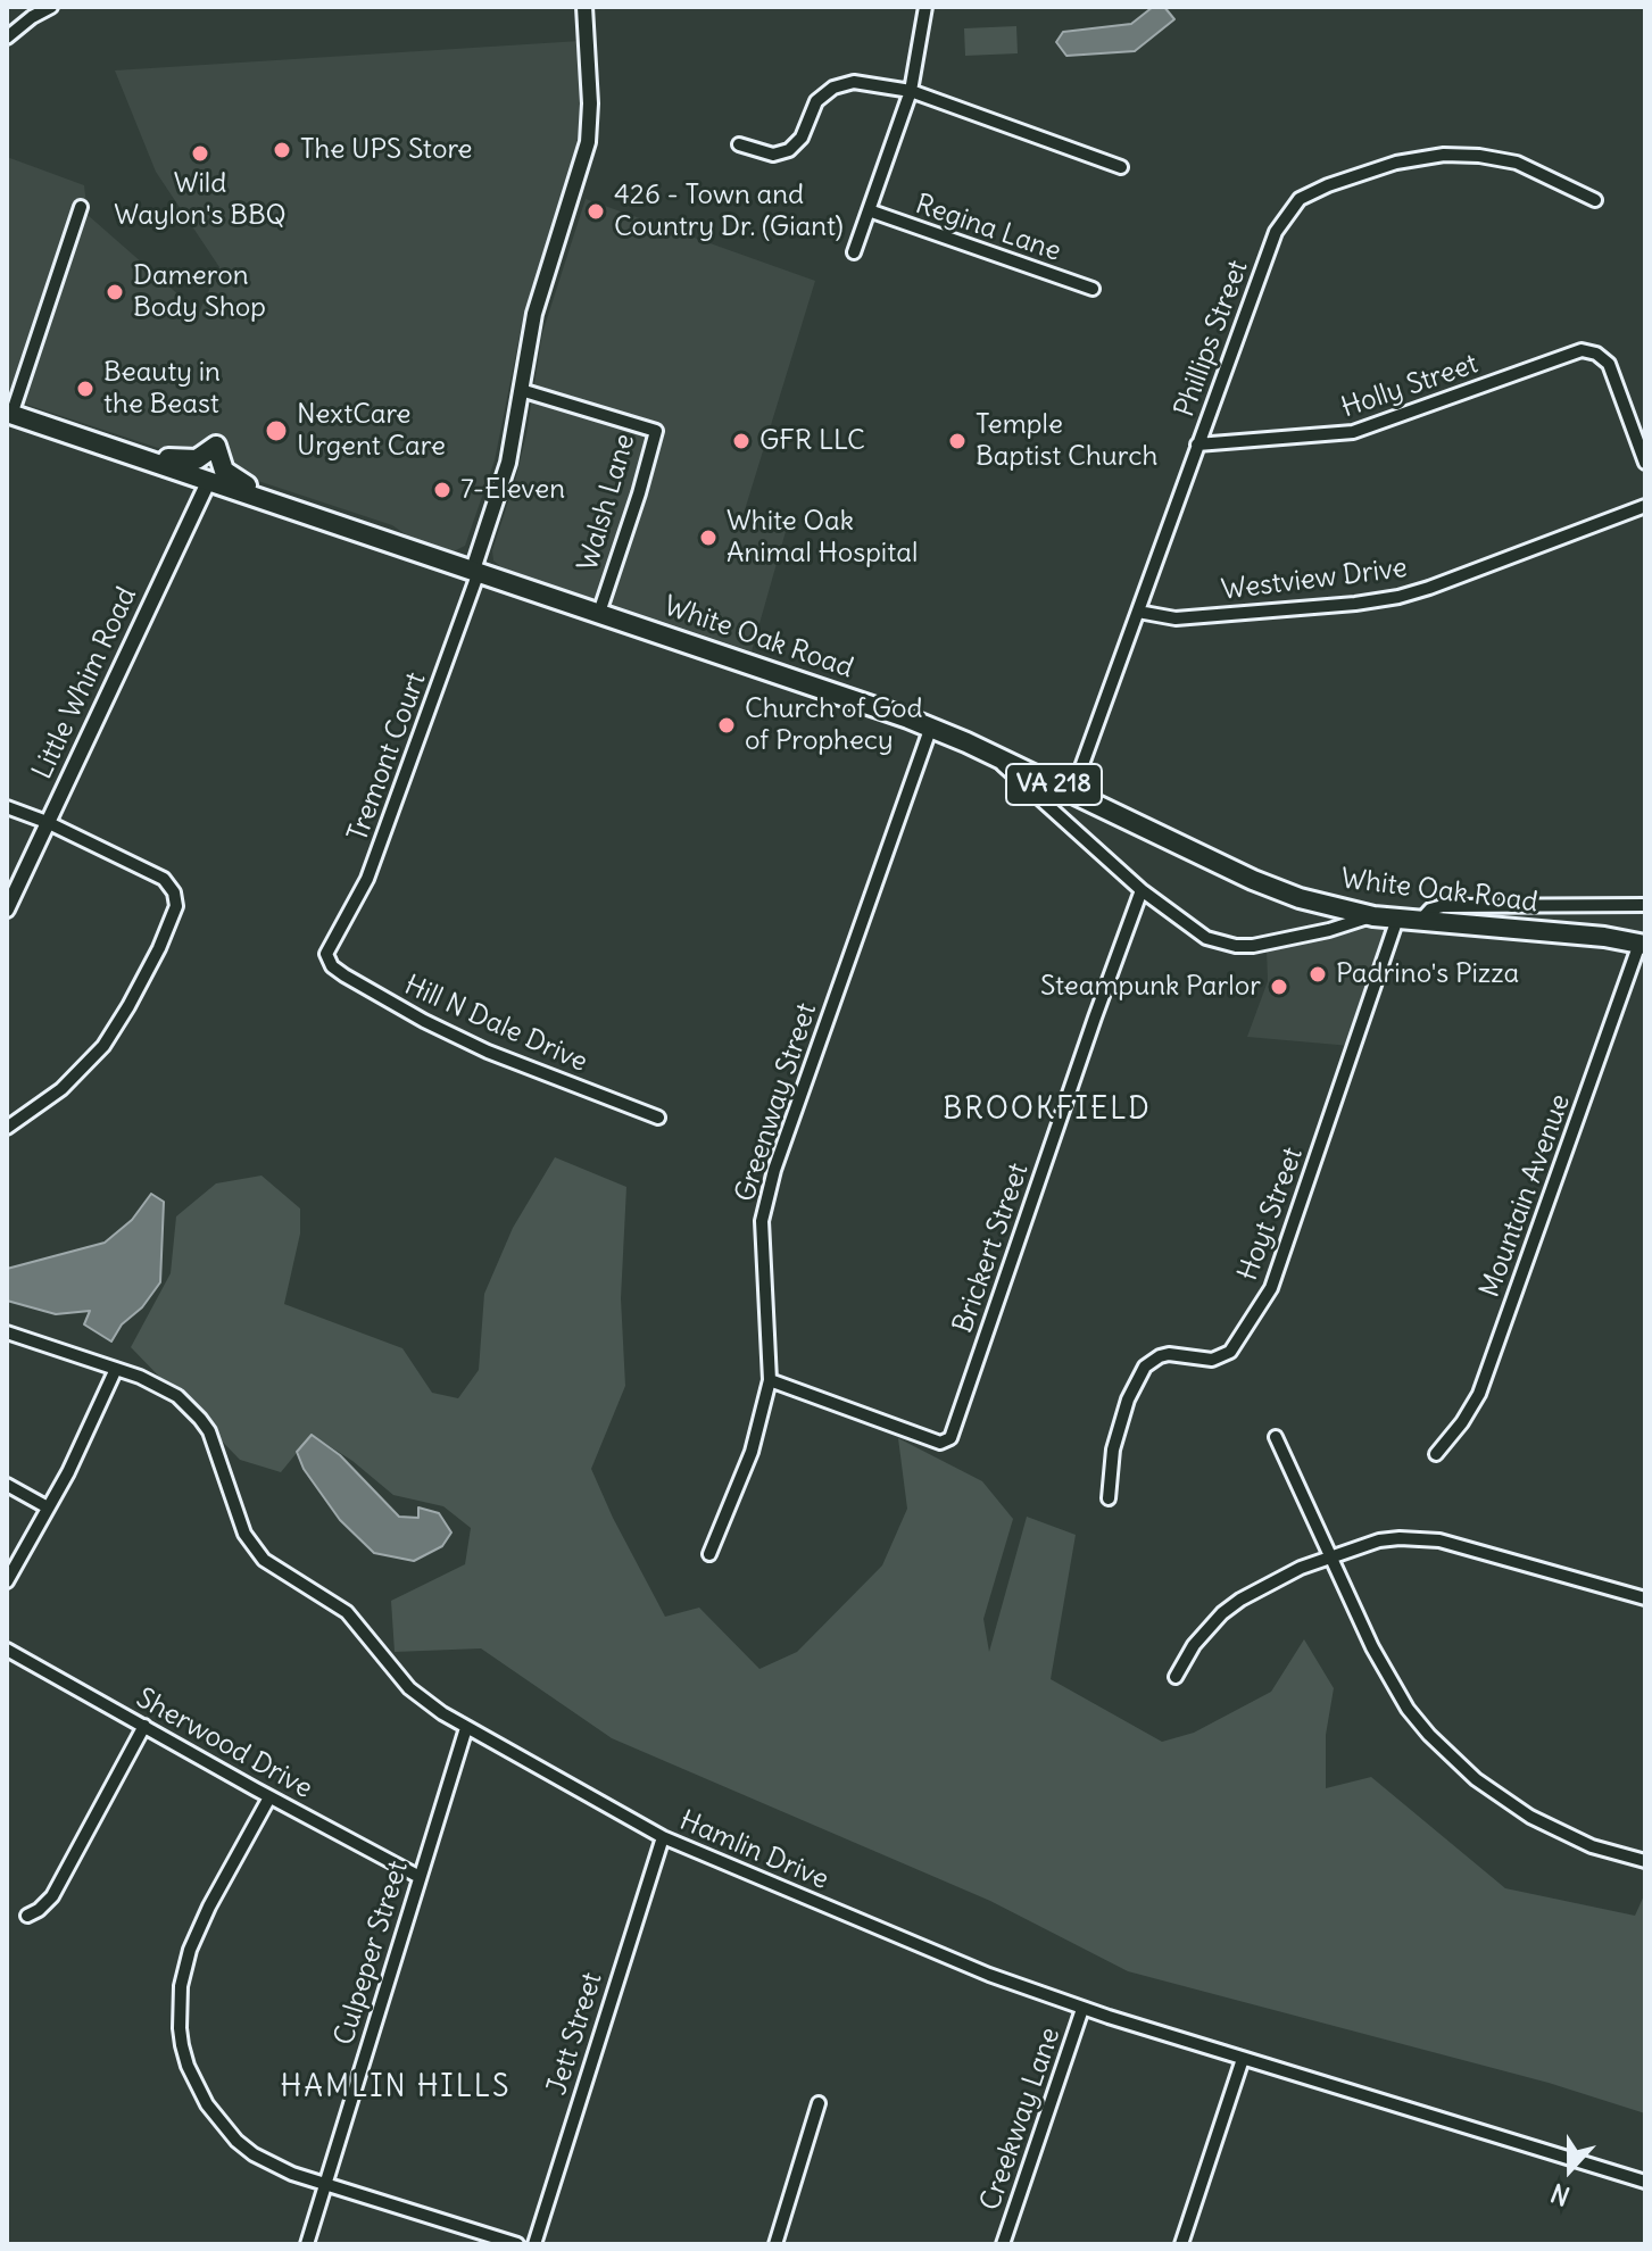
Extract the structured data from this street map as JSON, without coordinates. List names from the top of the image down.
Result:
{
  "streets": {
    "main road": ["White Oak Road", "VA 218"],
    "street": [
      "Regina Lane",
      "Phillips Street",
      "Holly Street",
      "Walsh Lane",
      "Westview Drive",
      "Little Whim Road",
      "Tremont Court",
      "Hill N Dale Drive",
      "Greenway Street",
      "Mountain Avenue",
      "Hoyt Street",
      "Brickert Street",
      "Sherwood Drive",
      "Hamlin Drive",
      "Culpeper Street",
      "Jett Street",
      "Creekway Lane"
    ]
  },
  "crossings": [
    ["Phillips Street", "Holly Street"],
    ["Phillips Street", "Westview Drive"],
    ["Phillips Street", "White Oak Road"],
    ["Walsh Lane", "White Oak Road"],
    ["White Oak Road", "Little Whim Road"],
    ["White Oak Road", "Tremont Court"],
    ["White Oak Road", "Greenway Street"],
    ["White Oak Road", "Mountain Avenue"],
    ["White Oak Road", "Hoyt Street"],
    ["Tremont Court", "Hill N Dale Drive"],
    ["Greenway Street", "Brickert Street"],
    ["Sherwood Drive", "Culpeper Street"],
    ["Hamlin Drive", "Culpeper Street"],
    ["Hamlin Drive", "Jett Street"],
    ["Hamlin Drive", "Creekway Lane"]
  ],
  "districts": ["BROOKFIELD", "HAMLIN HILLS"],
  "places": [
    "The UPS Store",
    "Wild Waylon's BBQ",
    "426 - Town and Country Dr. (Giant)",
    "Dameron Body Shop",
    "Beauty in the Beast",
    "NextCare Urgent Care",
    "GFR LLC",
    "Temple Baptist Church",
    "7-Eleven",
    "White Oak Animal Hospital",
    "Church of God of Prophecy",
    "Padrino's Pizza",
    "Steampunk Parlor"
  ],
  "north": "bottom"
}
